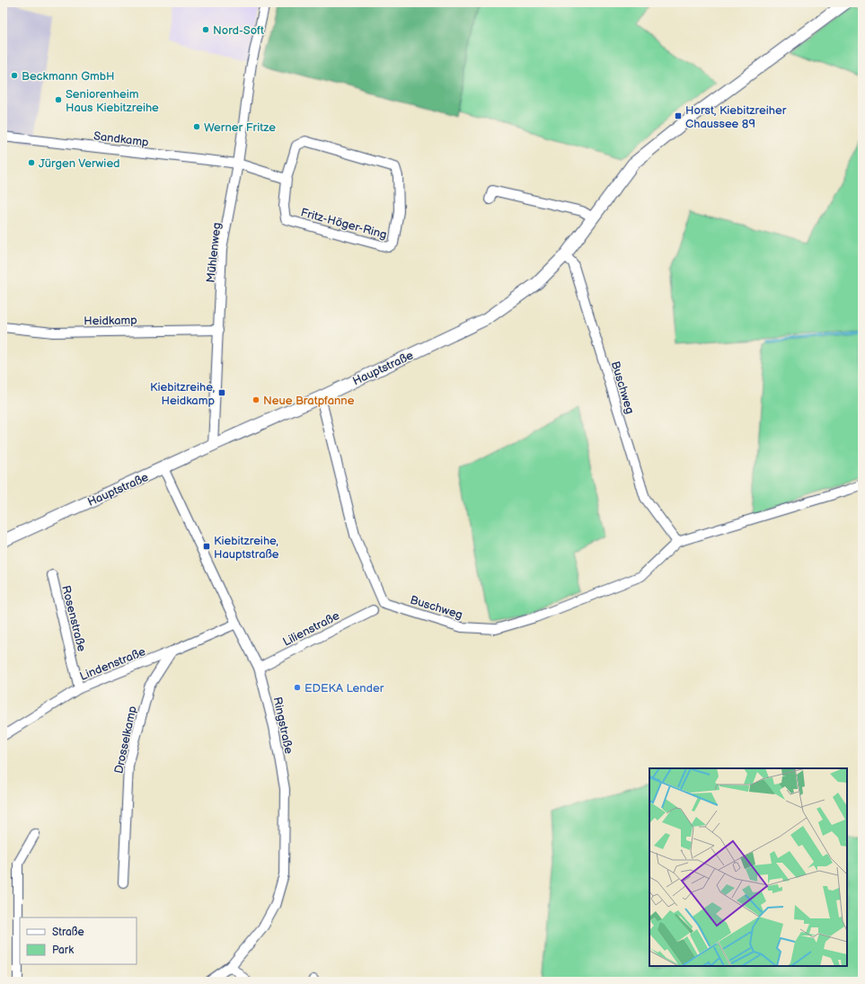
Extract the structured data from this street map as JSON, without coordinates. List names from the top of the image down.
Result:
{
  "streets": {
    "street": [
      "Sandkamp",
      "Fritz-Höger-Ring",
      "Mühlenweg",
      "Heidkamp",
      "Hauptstraße",
      "Buschweg",
      "Rosenstraße",
      "Lilienstraße",
      "Lindenstraße",
      "Ringstraße",
      "Drosselkamp"
    ]
  },
  "crossings": [
    ["Sandkamp", "Mühlenweg"],
    ["Mühlenweg", "Heidkamp"],
    ["Mühlenweg", "Hauptstraße"],
    ["Hauptstraße", "Buschweg"],
    ["Hauptstraße", "Ringstraße"],
    ["Rosenstraße", "Lindenstraße"],
    ["Lilienstraße", "Ringstraße"],
    ["Lindenstraße", "Ringstraße"],
    ["Lindenstraße", "Drosselkamp"]
  ],
  "places": {
    "other": [
      "Nord-Soft",
      "Beckmann GmbH",
      "Seniorenheim Haus Kiebitzreihe",
      "Werner Fritze",
      "Jürgen Verwied",
      "Neue Bratpfanne",
      "EDEKA Lender"
    ],
    "transit": ["Horst, Kiebitzreiher Chaussee 89", "Kiebitzreihe, Heidkamp", "Kiebitzreihe, Hauptstraße"]
  },
  "legend": ["Straße", "Park"]
}
